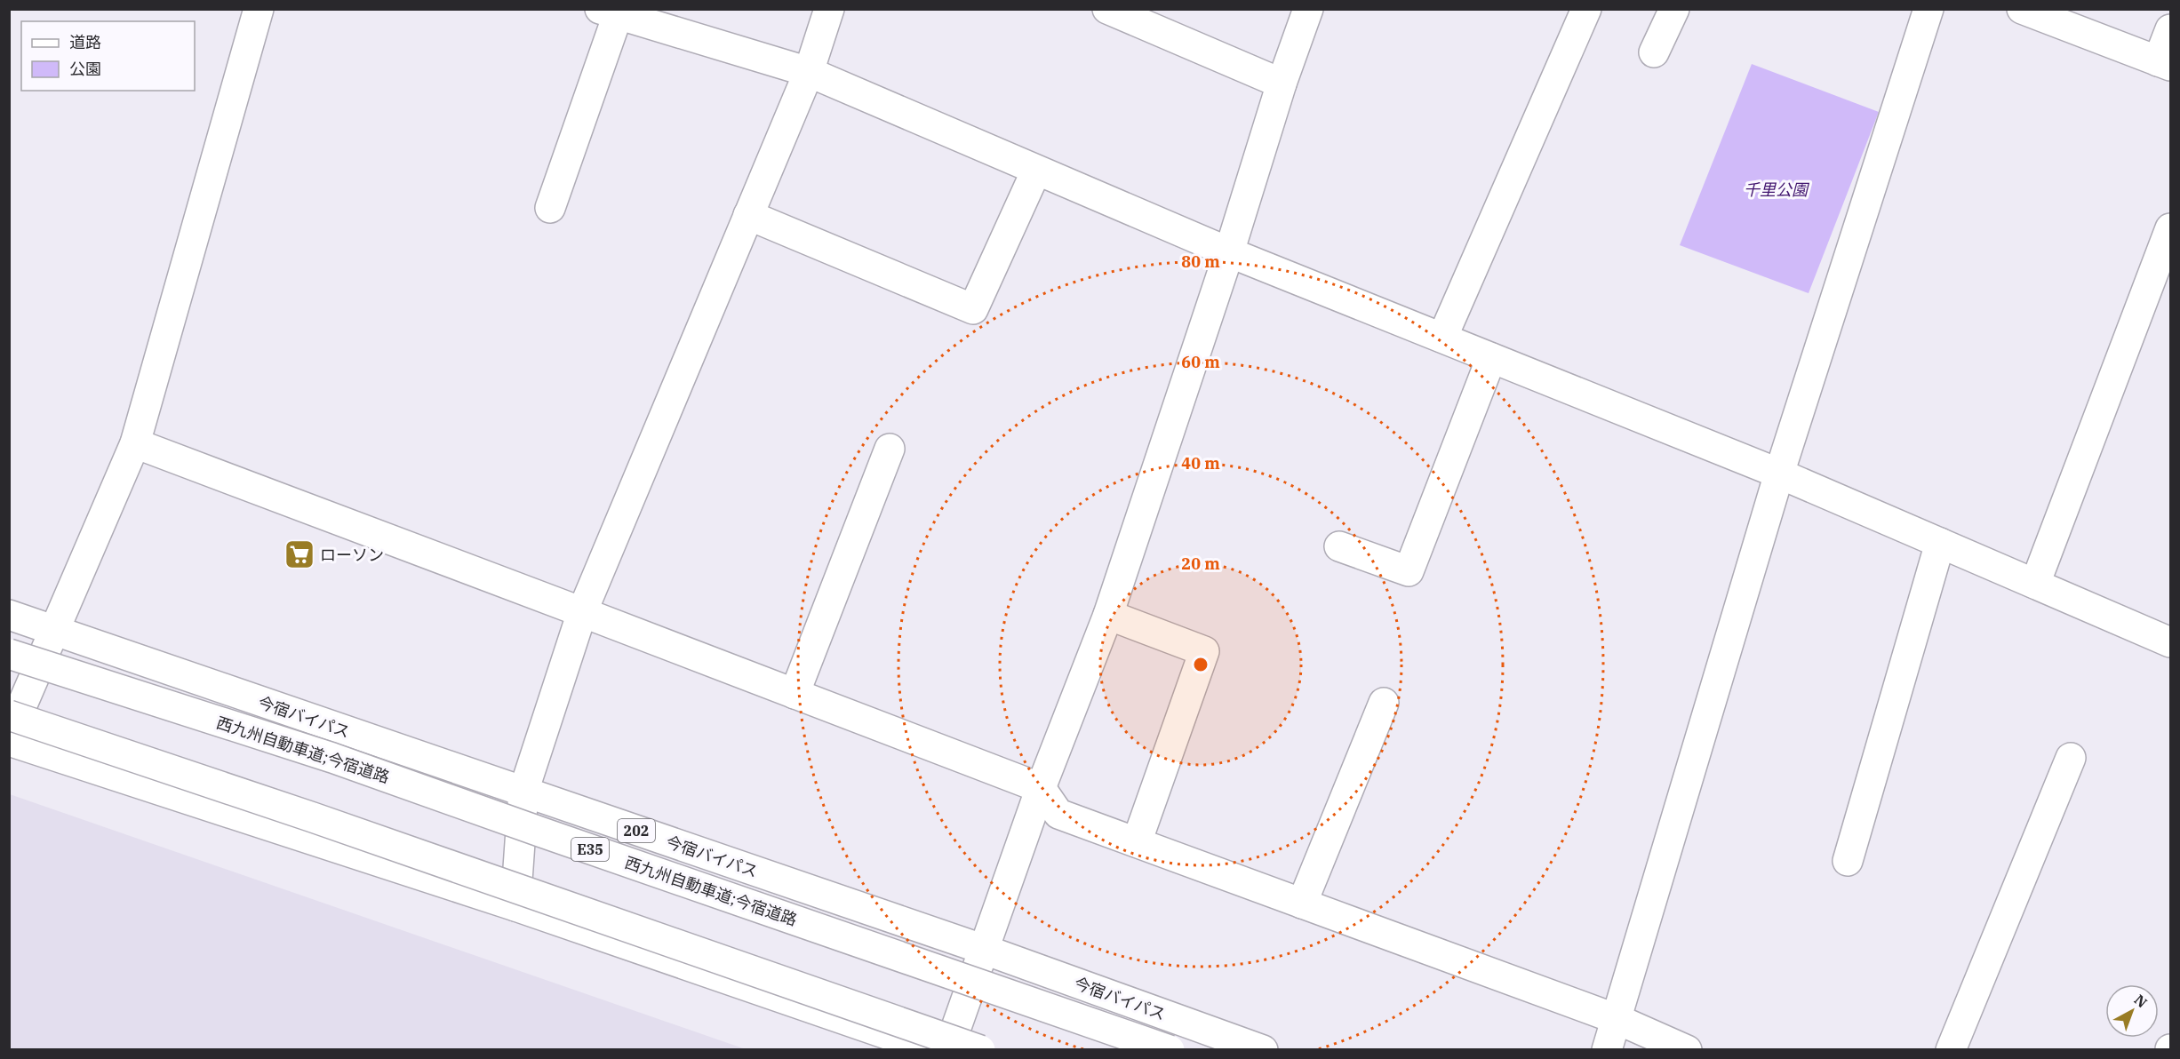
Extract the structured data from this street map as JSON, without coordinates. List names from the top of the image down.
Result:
{
  "streets": {
    "main road": [
      "今宿バイパス",
      "西九州自動車道;今宿道路",
      "202",
      "E35"
    ]
  },
  "parks": ["千里公園"],
  "places": {
    "supermarket": ["ローソン"]
  },
  "legend": ["道路", "公園"],
  "north": "top right",
  "rings": [
    "80 m",
    "60 m",
    "40 m",
    "20 m"
  ]
}
